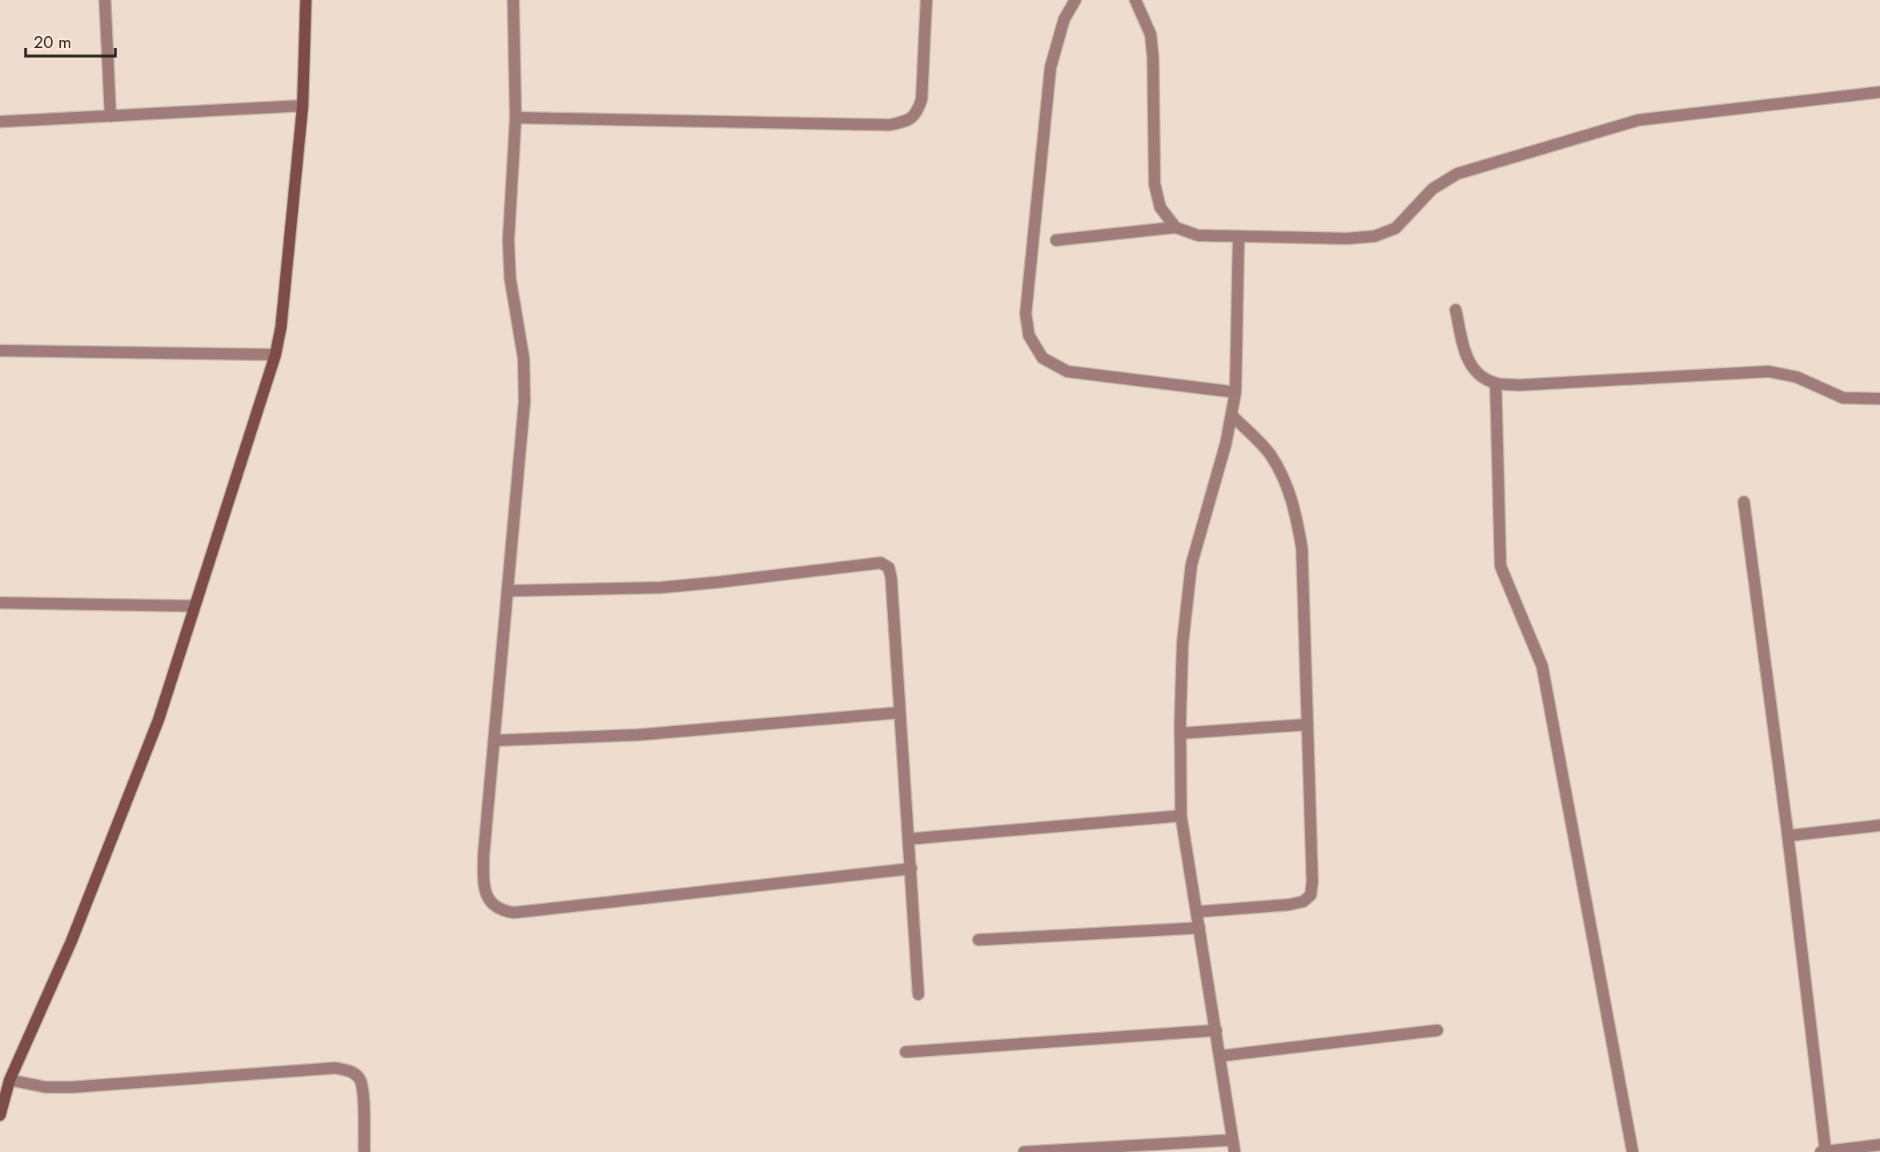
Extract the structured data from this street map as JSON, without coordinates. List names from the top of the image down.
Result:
{
  "scale_bar": "20 m"
}
